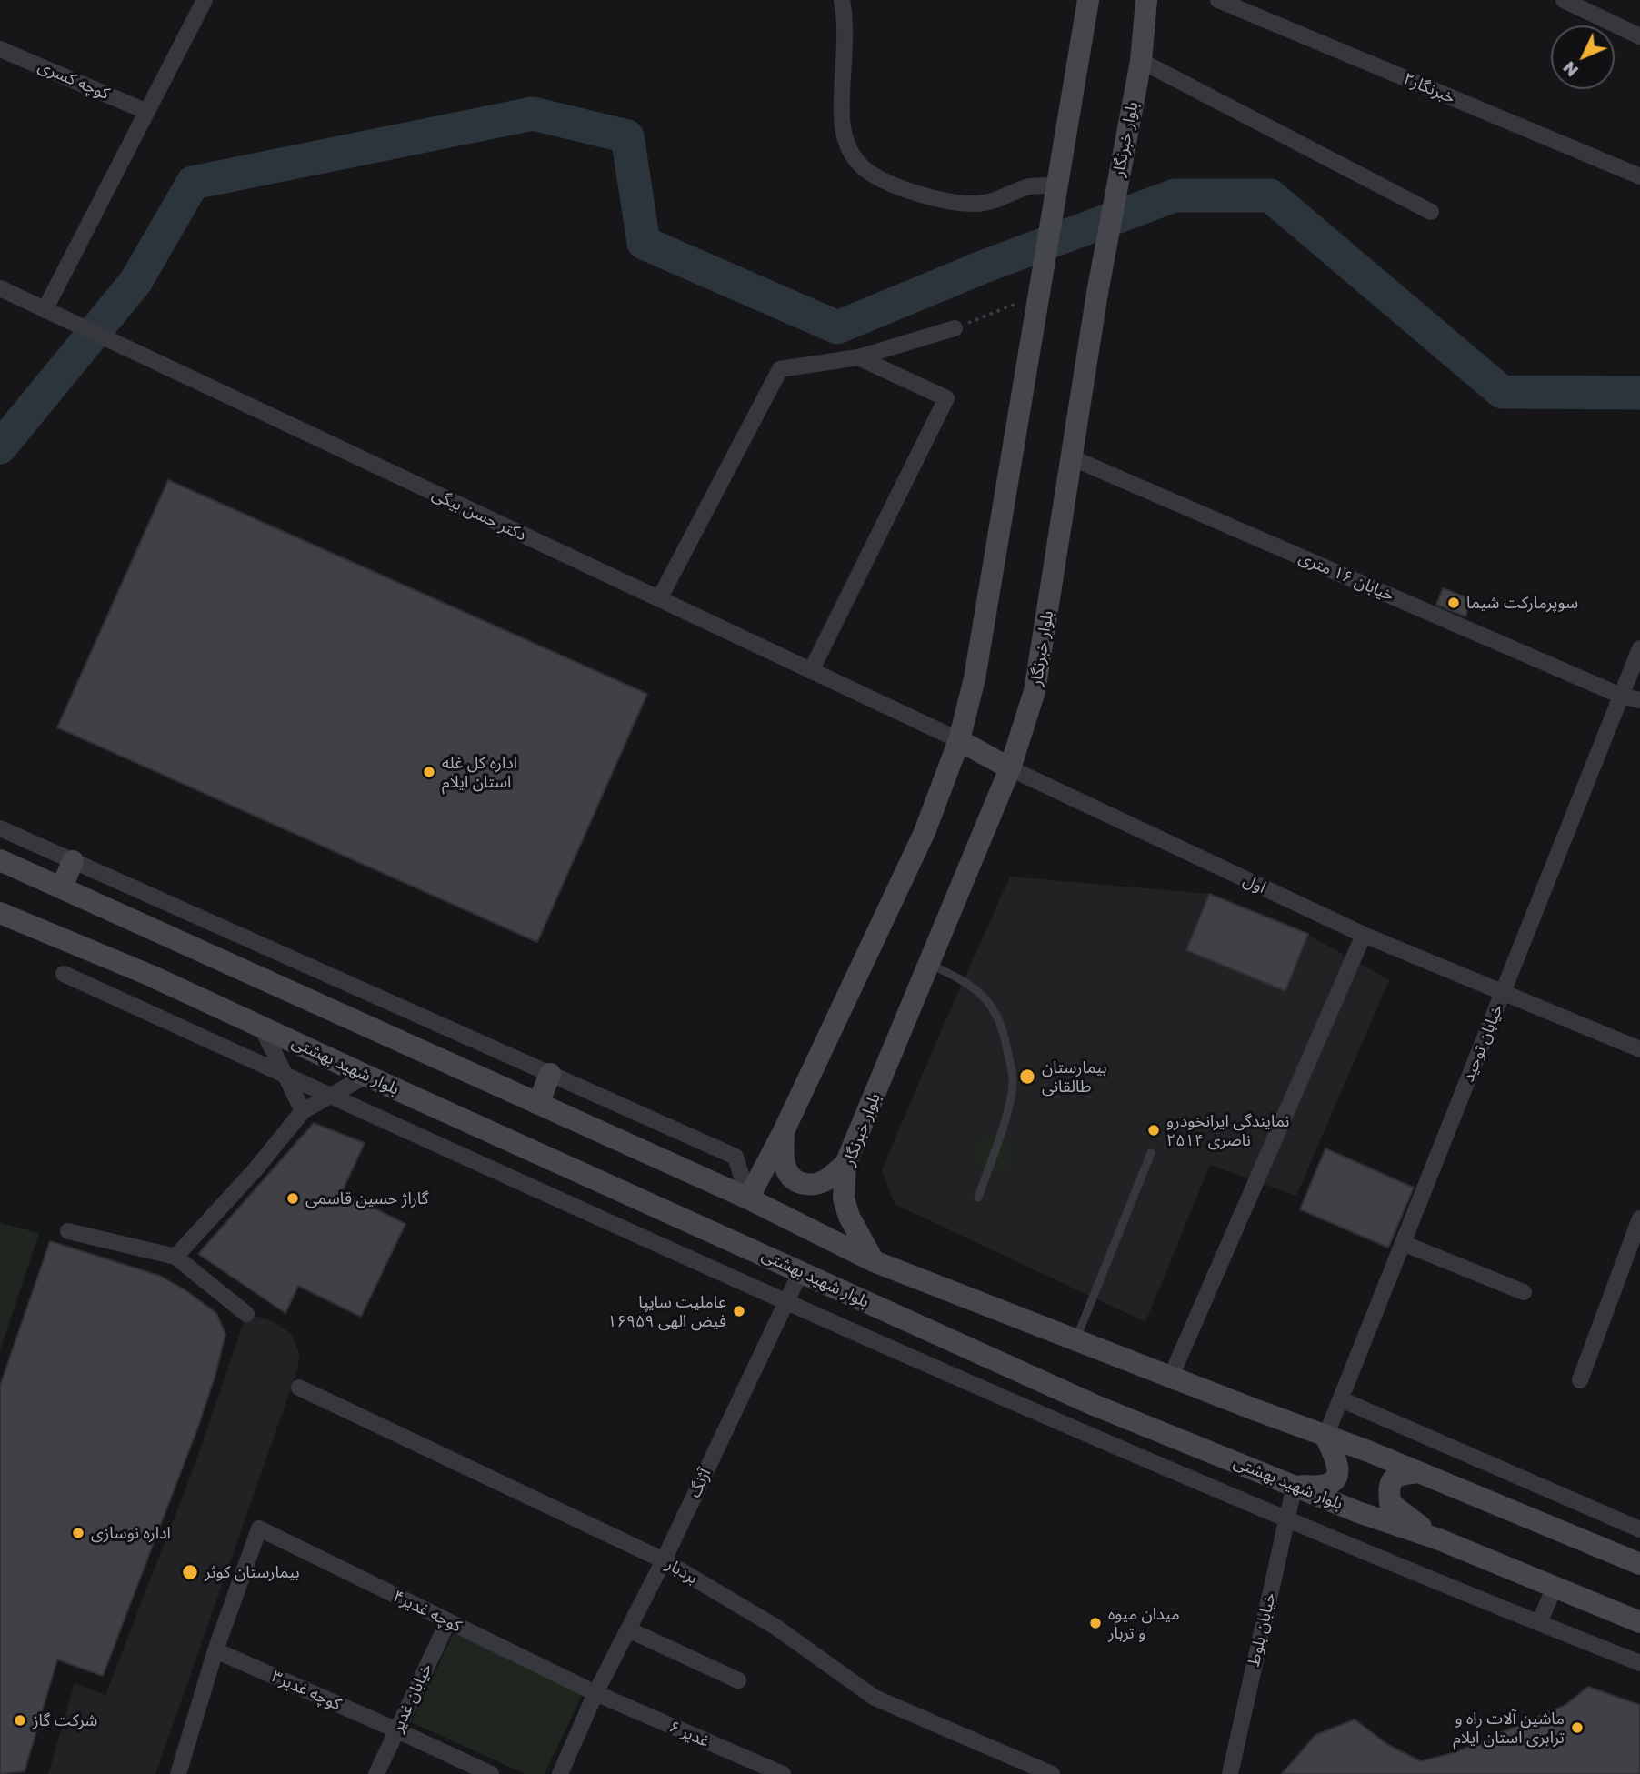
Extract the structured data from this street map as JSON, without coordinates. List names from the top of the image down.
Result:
{
  "streets": {
    "main road": ["بلوار خبرنگار", "بلوار شهید بهشتی"],
    "street": [
      "کوچه کسری",
      "خبرنگار۲",
      "دکتر حسن بیگی",
      "خیابان ۱۶ متری",
      "اول",
      "خیابان توحید",
      "آژنگ",
      "بردبار",
      "کوچه غدیر۴",
      "خیابان بلوط",
      "کوچه غدیر۳",
      "خیابان غدیر",
      "غدیر ۶"
    ]
  },
  "crossings": [
    ["بلوار خبرنگار", "خیابان ۱۶ متری"],
    ["بلوار خبرنگار", "اول"],
    ["خیابان ۱۶ متری", "خیابان توحید"],
    ["اول", "خیابان توحید"],
    ["بلوار شهید بهشتی", "آژنگ"],
    ["بلوار شهید بهشتی", "خیابان بلوط"],
    ["آژنگ", "بردبار"],
    ["آژنگ", "کوچه غدیر۴"],
    ["آژنگ", "غدیر ۶"],
    ["کوچه غدیر۴", "کوچه غدیر۳"],
    ["کوچه غدیر۴", "خیابان غدیر"],
    ["کوچه غدیر۴", "غدیر ۶"],
    ["کوچه غدیر۳", "خیابان غدیر"]
  ],
  "places": [
    "سوپرمارکت شیما",
    "اداره کل غله استان ایلام",
    "بیمارستان طالقانی",
    "نمایندگی ایرانخودرو ناصری ۲۵۱۴",
    "گاراژ حسین قاسمی",
    "عاملیت سایپا ۱۶۹۵۹ فیض الهی",
    "اداره نوسازی",
    "بیمارستان کوثر",
    "میدان میوه و تربار",
    "شرکت گاز",
    "ماشین آلات راه و ترابری استان ایلام"
  ],
  "north": "bottom left"
}
